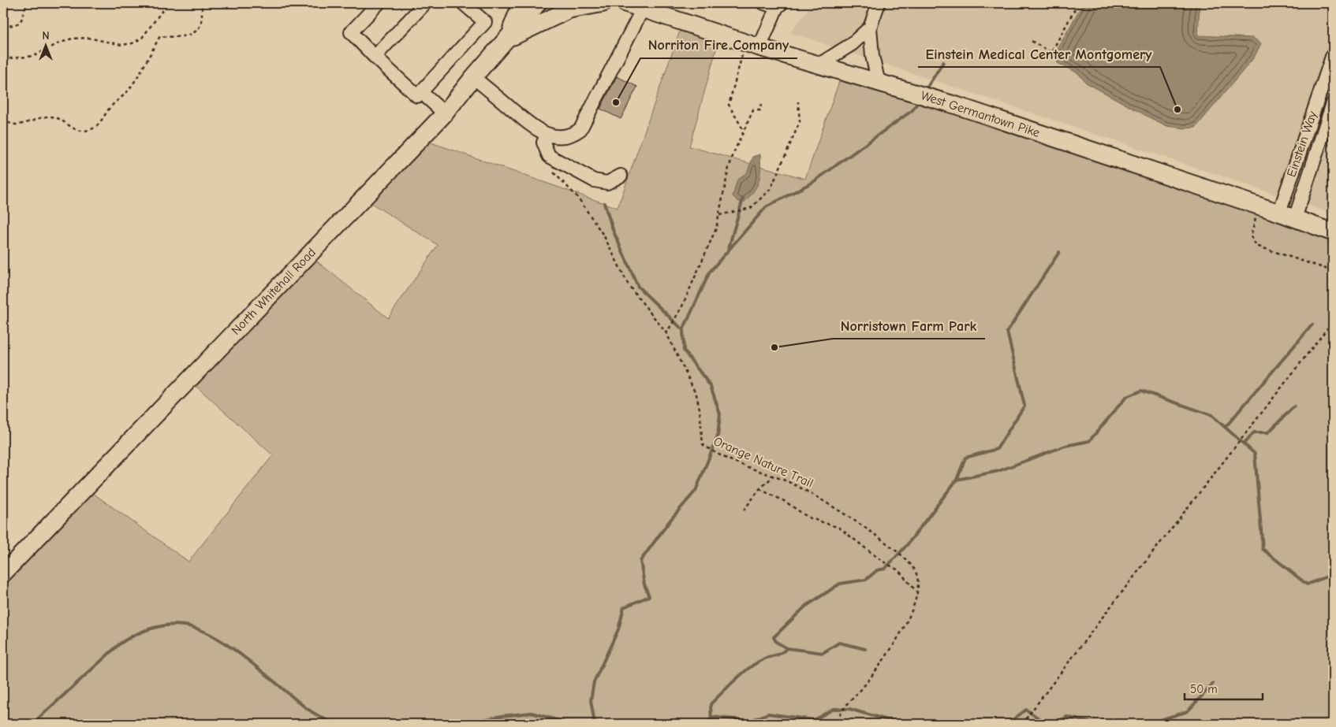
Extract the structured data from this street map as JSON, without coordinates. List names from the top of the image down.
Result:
{
  "streets": {
    "main road": ["West Germantown Pike", "North Whitehall Road"],
    "lane": ["Einstein Way"],
    "path": ["Orange Nature Trail"]
  },
  "crossings": [
    ["West Germantown Pike", "Einstein Way"]
  ],
  "places": ["Norriton Fire Company", "Einstein Medical Center Montgomery", "Norristown Farm Park"],
  "scale_bar": "50 m",
  "north": "top"
}
